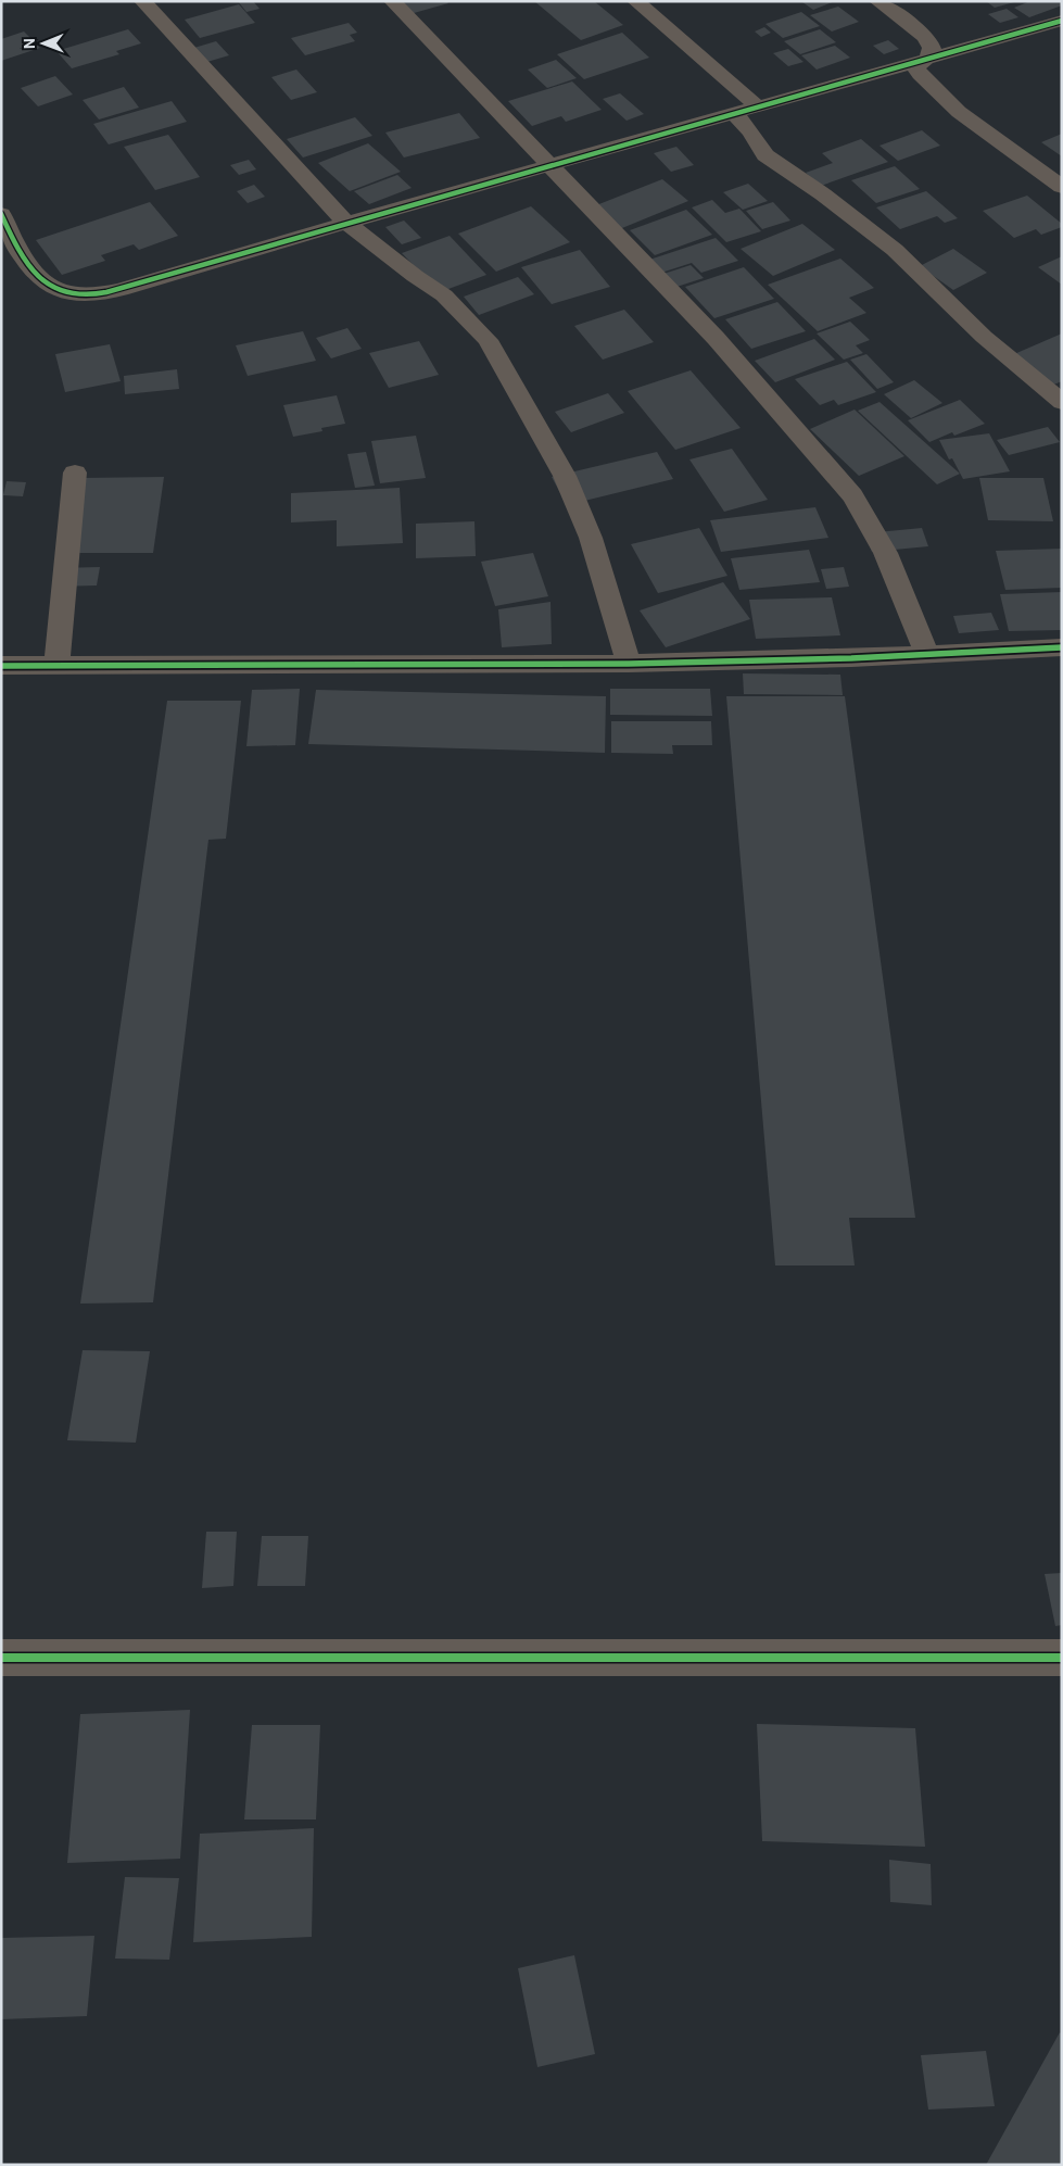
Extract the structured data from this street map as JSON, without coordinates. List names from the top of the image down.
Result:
{
  "north": "left"
}
